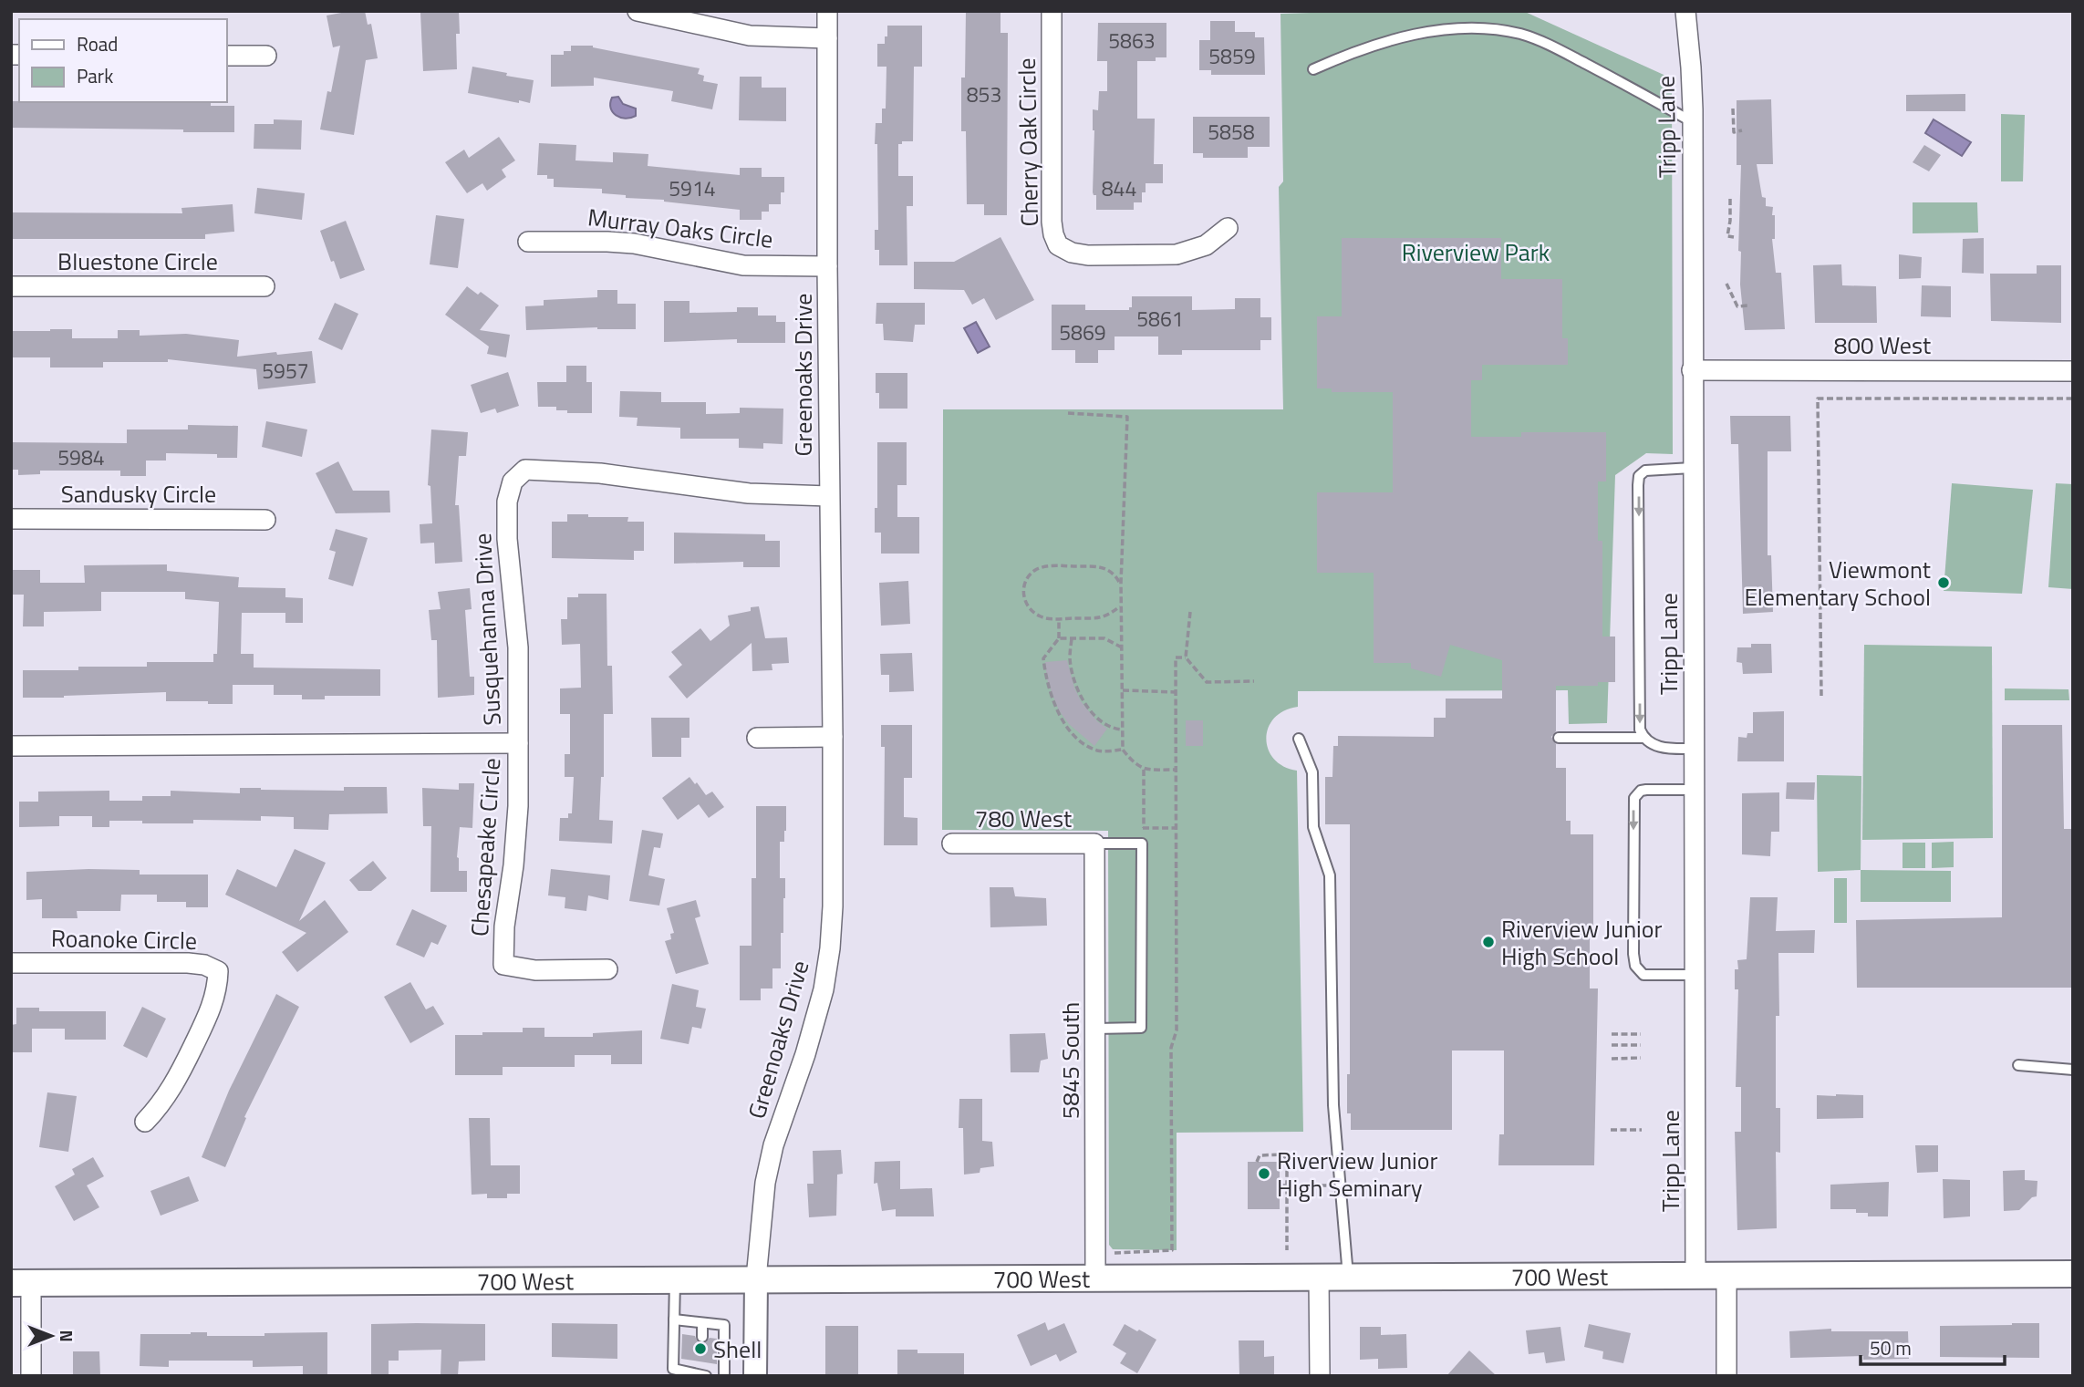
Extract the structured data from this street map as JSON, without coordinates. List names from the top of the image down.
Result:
{
  "streets": {
    "main road": ["700 West"],
    "street": [
      "Tripp Lane",
      "Cherry Oak Circle",
      "Murray Oaks Circle",
      "Bluestone Circle",
      "800 West",
      "Greenoaks Drive",
      "Sandusky Circle",
      "Susquehanna Drive",
      "780 West",
      "Chesapeake Circle",
      "Roanoke Circle",
      "5845 South"
    ]
  },
  "crossings": [
    ["Tripp Lane", "800 West"],
    ["Tripp Lane", "700 West"],
    ["Murray Oaks Circle", "Greenoaks Drive"],
    ["Greenoaks Drive", "Susquehanna Drive"],
    ["Greenoaks Drive", "700 West"],
    ["Susquehanna Drive", "Chesapeake Circle"],
    ["780 West", "5845 South"],
    ["5845 South", "700 West"]
  ],
  "parks": ["Riverview Park"],
  "places": [
    "Viewmont Elementary School",
    "Riverview Junior High School",
    "Riverview Junior High Seminary",
    "Shell"
  ],
  "house_numbers": [
    "5863",
    "5859",
    "853",
    "5858",
    "5914",
    "844",
    "5861",
    "5869",
    "5957",
    "5984"
  ],
  "legend": ["Road", "Park"],
  "scale_bar": "50 m",
  "north": "right"
}
